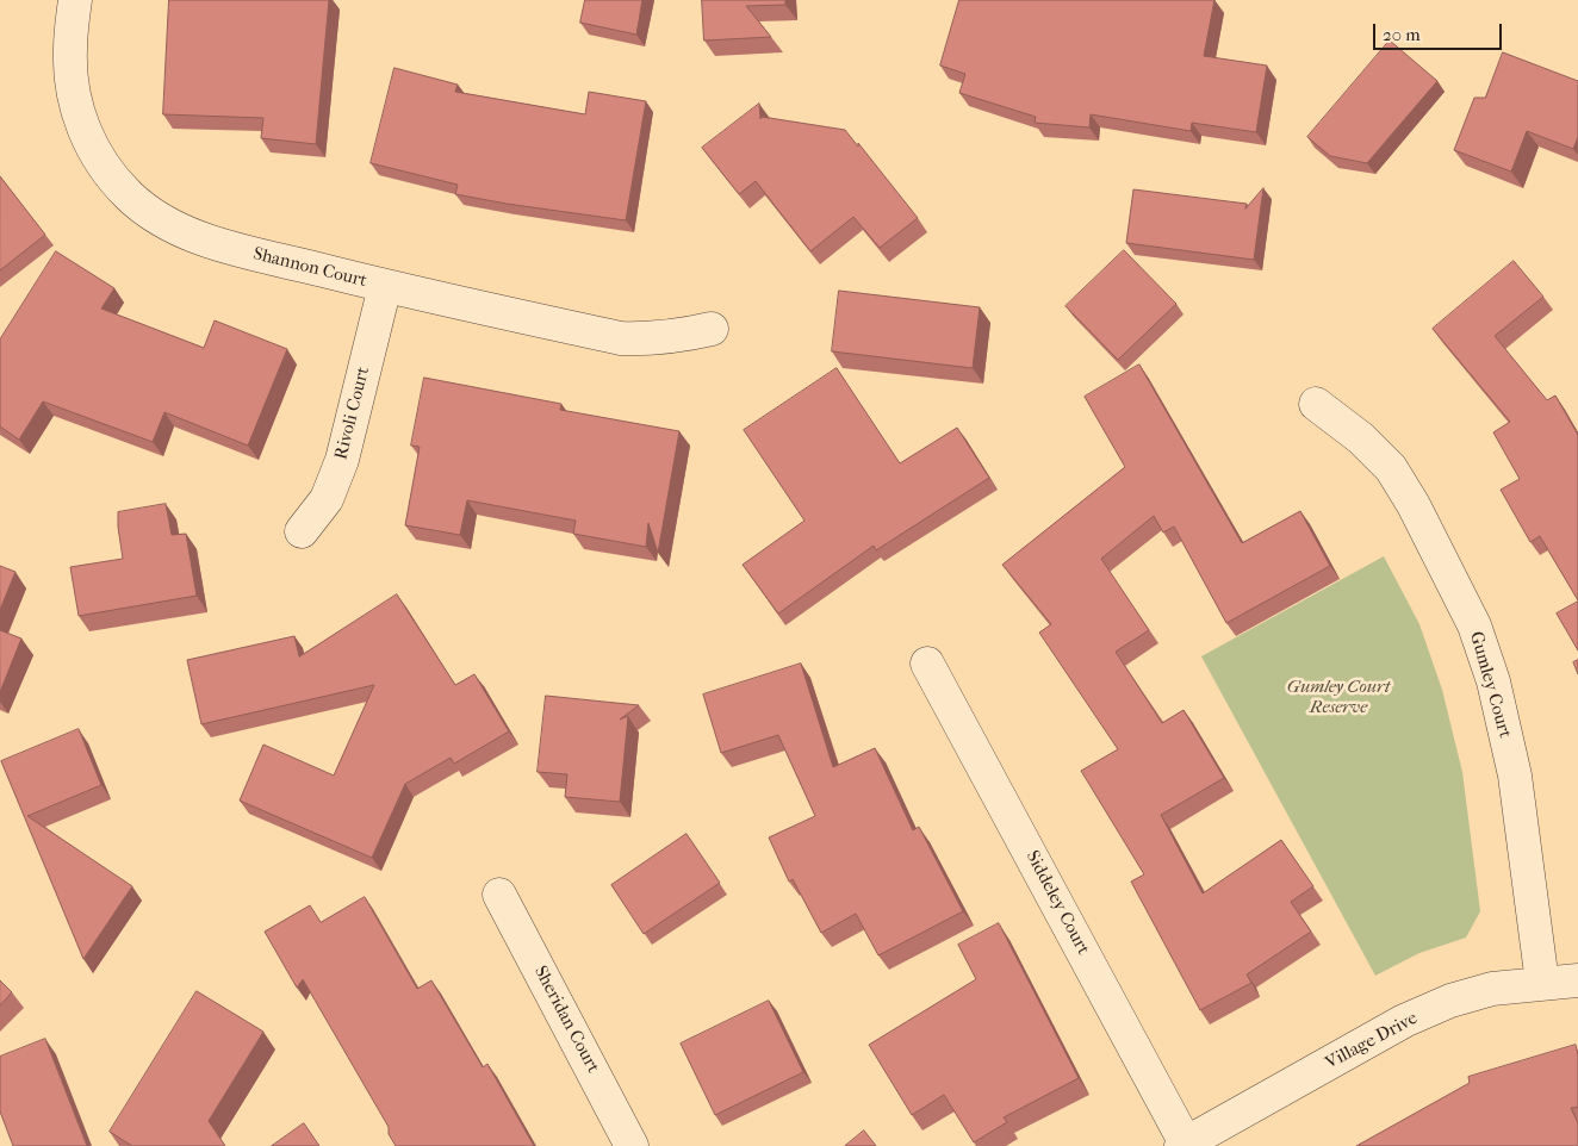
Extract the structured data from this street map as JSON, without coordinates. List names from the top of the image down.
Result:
{
  "streets": {
    "street": [
      "Shannon Court",
      "Rivoli Court",
      "Gumley Court",
      "Siddeley Court",
      "Sheridan Court",
      "Village Drive"
    ]
  },
  "crossings": [
    ["Shannon Court", "Rivoli Court"],
    ["Gumley Court", "Village Drive"],
    ["Siddeley Court", "Village Drive"]
  ],
  "parks": ["Gumley Court Reserve"],
  "scale_bar": "20 m"
}
